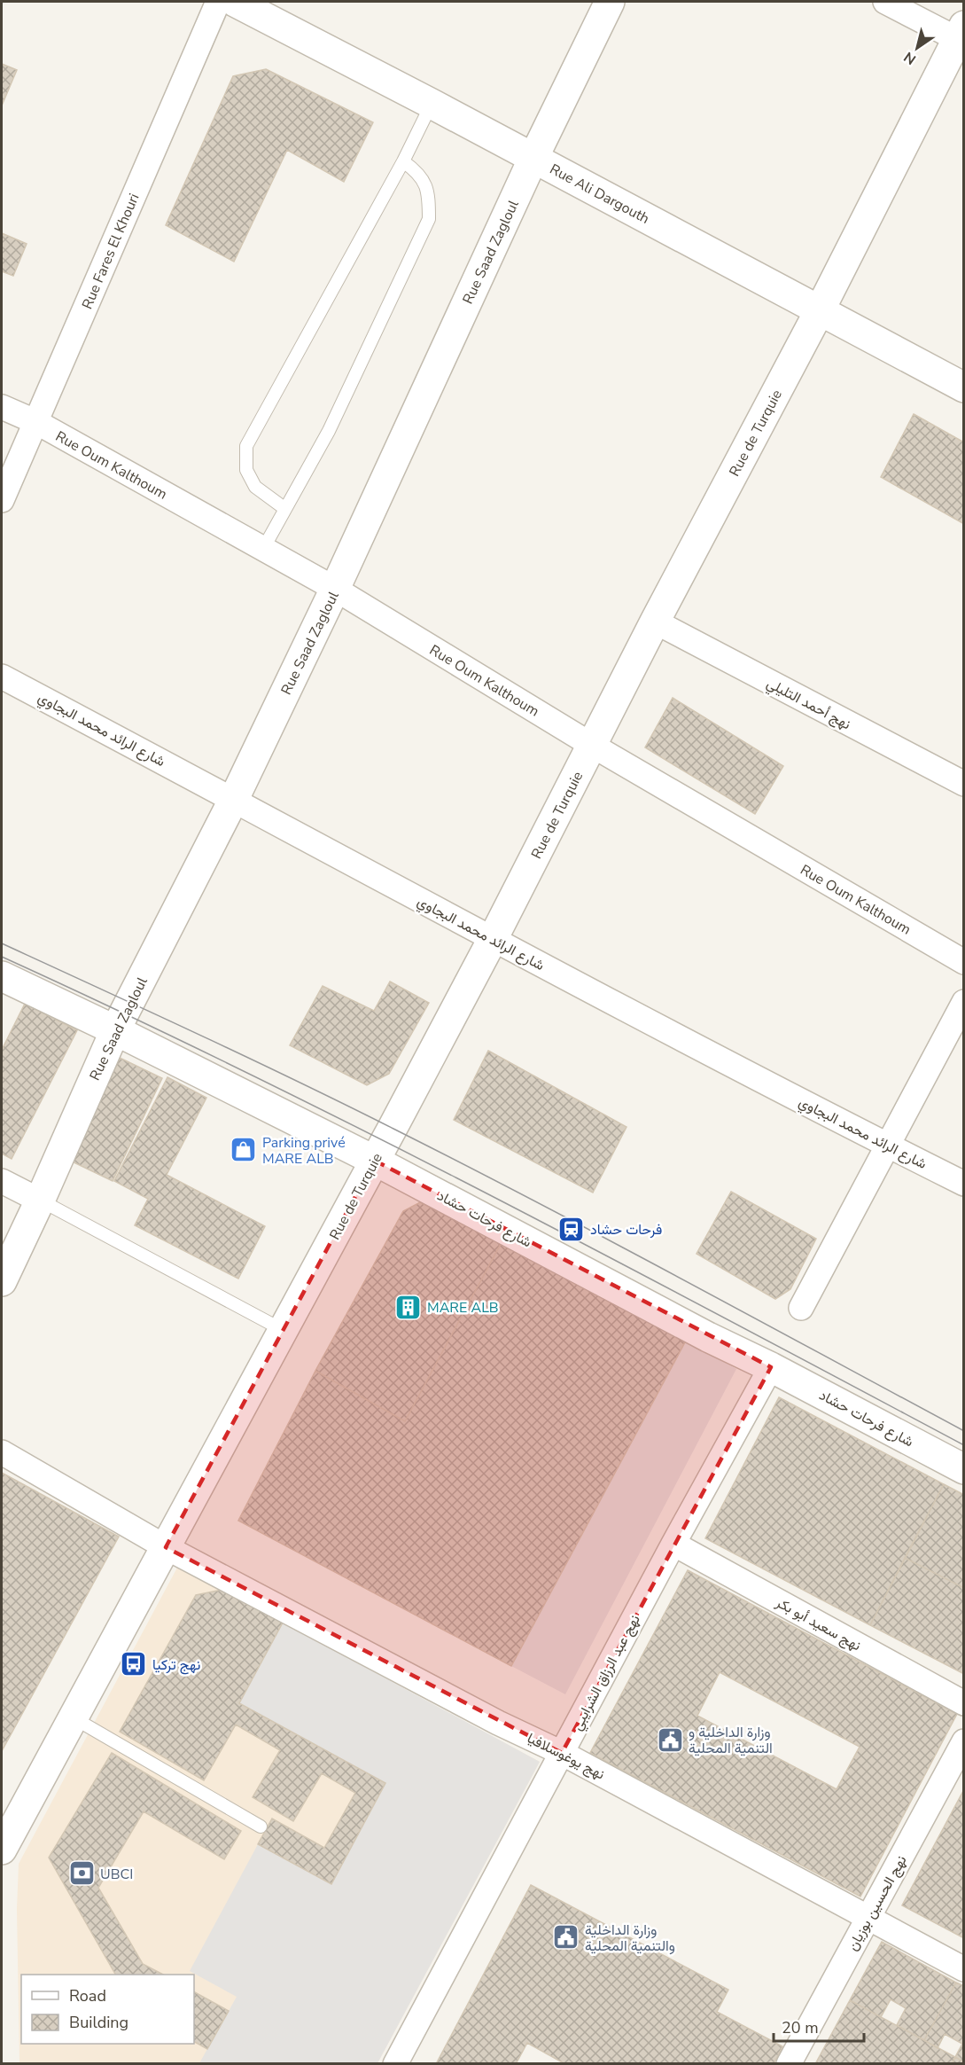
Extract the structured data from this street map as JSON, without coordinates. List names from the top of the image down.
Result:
{
  "streets": {
    "street": [
      "Rue Ali Dargouth",
      "Rue Fares El Khouri",
      "Rue Saad Zagloul",
      "Rue de Turquie",
      "Rue Oum Kalthoum",
      "نهج أحمد التليلي",
      "شارع الرائد محمد البجاوي",
      "شارع فرحات حشاد",
      "نهج سعيد أبو بكر",
      "نهج عبد الرزاق الشرايبي",
      "نهج يوغوسلافيا",
      "نهج الحسين بوزيان"
    ]
  },
  "crossings": [
    ["Rue Ali Dargouth", "Rue Saad Zagloul"],
    ["Rue Ali Dargouth", "Rue de Turquie"],
    ["Rue Fares El Khouri", "Rue Oum Kalthoum"],
    ["Rue Saad Zagloul", "Rue Oum Kalthoum"],
    ["Rue Saad Zagloul", "شارع الرائد محمد البجاوي"],
    ["Rue Saad Zagloul", "شارع فرحات حشاد"],
    ["Rue de Turquie", "Rue Oum Kalthoum"],
    ["Rue de Turquie", "نهج أحمد التليلي"],
    ["Rue de Turquie", "شارع الرائد محمد البجاوي"],
    ["Rue de Turquie", "شارع فرحات حشاد"],
    ["Rue de Turquie", "نهج يوغوسلافيا"],
    ["شارع فرحات حشاد", "نهج عبد الرزاق الشرايبي"],
    ["نهج سعيد أبو بكر", "نهج عبد الرزاق الشرايبي"],
    ["نهج عبد الرزاق الشرايبي", "نهج يوغوسلافيا"],
    ["نهج يوغوسلافيا", "نهج الحسين بوزيان"]
  ],
  "places": {
    "shop": ["Parking privé MARE ALB"],
    "station": ["فرحات حشاد"],
    "building": ["MARE ALB"],
    "bus stop": ["نهج تركيا"],
    "public building": ["وزارة الداخلية و التنمية المحلية", "وزارة الداخلية والتنمية المحلية"],
    "bank": ["UBCI"]
  },
  "legend": ["Road", "Building"],
  "scale_bar": "20 m",
  "north": "bottom left"
}
